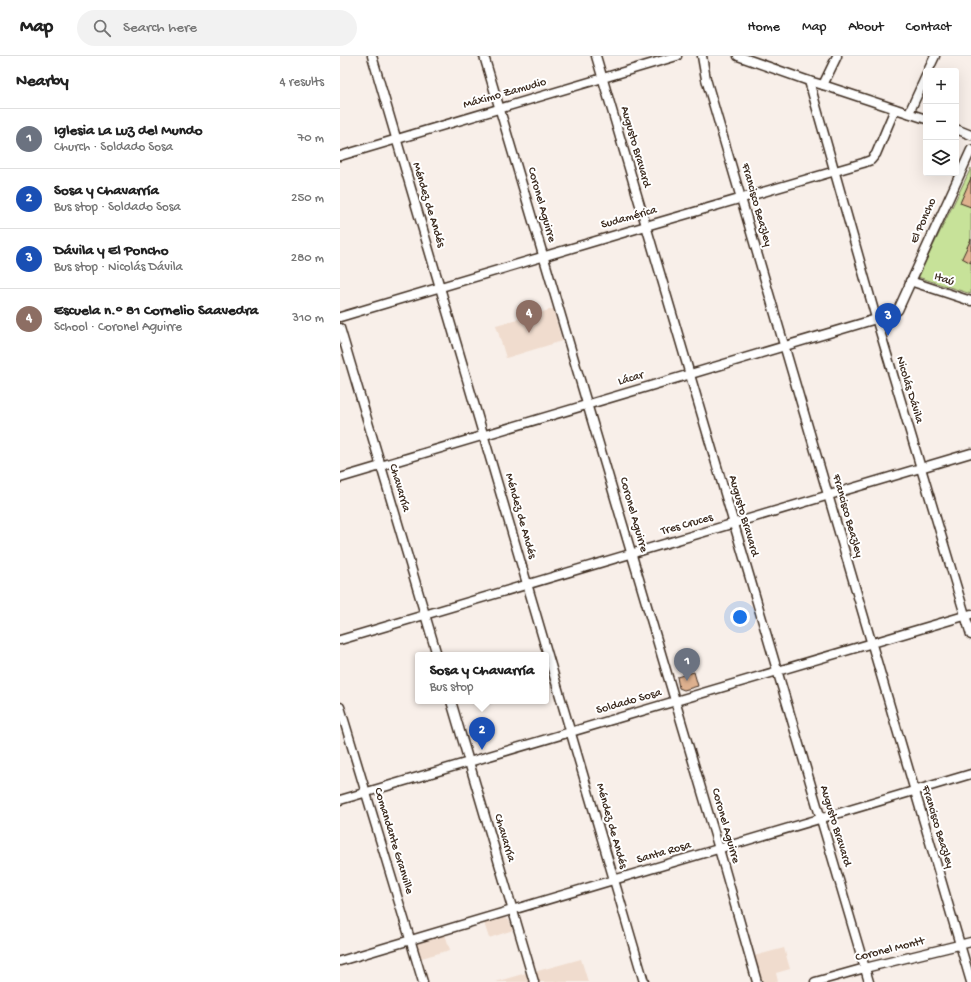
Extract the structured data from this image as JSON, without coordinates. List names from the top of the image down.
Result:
{
  "streets": {
    "street": [
      "Máximo Zamudio",
      "Augusto Bravard",
      "Méndez de Andés",
      "Coronel Aguirre",
      "Francisco Beazley",
      "Sudamérica",
      "El Poncho",
      "Itaú",
      "Lácar",
      "Nicolás Dávila",
      "Chavarría",
      "Tres Cruces",
      "Soldado Sosa",
      "Comandante Granville",
      "Santa Rosa",
      "Coronel Montt"
    ]
  },
  "crossings": [
    ["Máximo Zamudio", "Augusto Bravard"],
    ["Máximo Zamudio", "Méndez de Andés"],
    ["Máximo Zamudio", "Coronel Aguirre"],
    ["Augusto Bravard", "Sudamérica"],
    ["Augusto Bravard", "Lácar"],
    ["Augusto Bravard", "Tres Cruces"],
    ["Augusto Bravard", "Soldado Sosa"],
    ["Augusto Bravard", "Santa Rosa"],
    ["Augusto Bravard", "Coronel Montt"],
    ["Méndez de Andés", "Sudamérica"],
    ["Méndez de Andés", "Lácar"],
    ["Méndez de Andés", "Tres Cruces"],
    ["Méndez de Andés", "Soldado Sosa"],
    ["Méndez de Andés", "Santa Rosa"],
    ["Coronel Aguirre", "Sudamérica"],
    ["Coronel Aguirre", "Lácar"],
    ["Coronel Aguirre", "Tres Cruces"],
    ["Coronel Aguirre", "Soldado Sosa"],
    ["Coronel Aguirre", "Santa Rosa"],
    ["Francisco Beazley", "Sudamérica"],
    ["Francisco Beazley", "Lácar"],
    ["Francisco Beazley", "Tres Cruces"],
    ["Francisco Beazley", "Soldado Sosa"],
    ["Francisco Beazley", "Santa Rosa"],
    ["Francisco Beazley", "Coronel Montt"],
    ["Sudamérica", "Nicolás Dávila"],
    ["El Poncho", "Itaú"],
    ["El Poncho", "Lácar"],
    ["Itaú", "Lácar"],
    ["Lácar", "Nicolás Dávila"],
    ["Lácar", "Chavarría"],
    ["Nicolás Dávila", "Tres Cruces"],
    ["Nicolás Dávila", "Soldado Sosa"],
    ["Chavarría", "Tres Cruces"],
    ["Chavarría", "Soldado Sosa"],
    ["Chavarría", "Santa Rosa"],
    ["Soldado Sosa", "Comandante Granville"],
    ["Comandante Granville", "Santa Rosa"]
  ],
  "page": {
    "header": "Map",
    "search": "Search here",
    "nav": [
      "Home",
      "Map",
      "About",
      "Contact"
    ],
    "heading": ["Nearby", "4 results"],
    "map_buttons": ["+", "−"],
    "list": [
      {
        "mark": "1",
        "name": "Iglesia La Luz del Mundo",
        "note": "Church · Soldado Sosa",
        "value": "70 m"
      },
      {
        "mark": "2",
        "name": "Sosa y Chavarría",
        "note": "Bus stop · Soldado Sosa",
        "value": "250 m"
      },
      {
        "mark": "3",
        "name": "Dávila y El Poncho",
        "note": "Bus stop · Nicolás Dávila",
        "value": "280 m"
      },
      {
        "mark": "4",
        "name": "Escuela n.° 81 Cornelio Saavedra",
        "note": "School · Coronel Aguirre",
        "value": "310 m"
      }
    ],
    "pins": [
      "4",
      "3",
      "1",
      "2"
    ],
    "popup": ["Sosa y Chavarría", "Bus stop"]
  }
}
